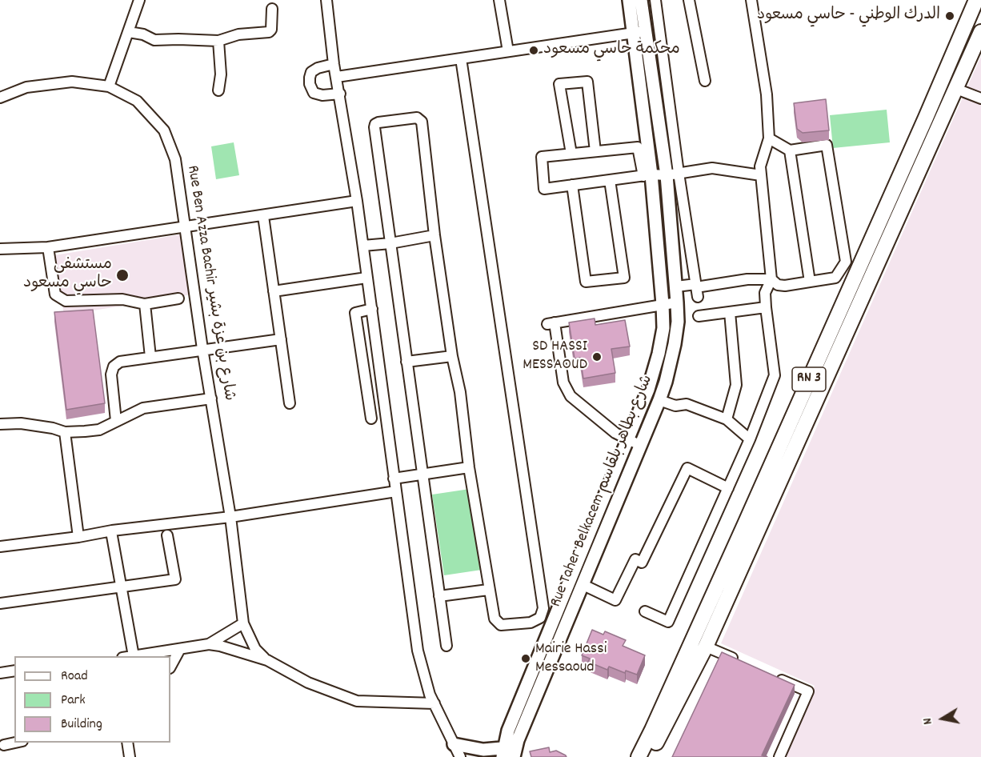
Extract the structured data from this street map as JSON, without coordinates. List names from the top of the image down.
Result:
{
  "streets": {
    "highway": ["RN 3"],
    "main road": ["Rue Taher Belkacem شارع بطاهر بلقاسم"],
    "street": ["Rue Ben Azza Bachir شارع بن عزة بشير"]
  },
  "places": [
    "الدرك الوطني - حاسي مسعود",
    "محكمة حاسي مسعود",
    "مستشفى حاسي مسعود",
    "SD HASSI MESSAOUD",
    "Mairie Hassi Messaoud"
  ],
  "legend": ["Road", "Park", "Building"],
  "north": "left"
}
